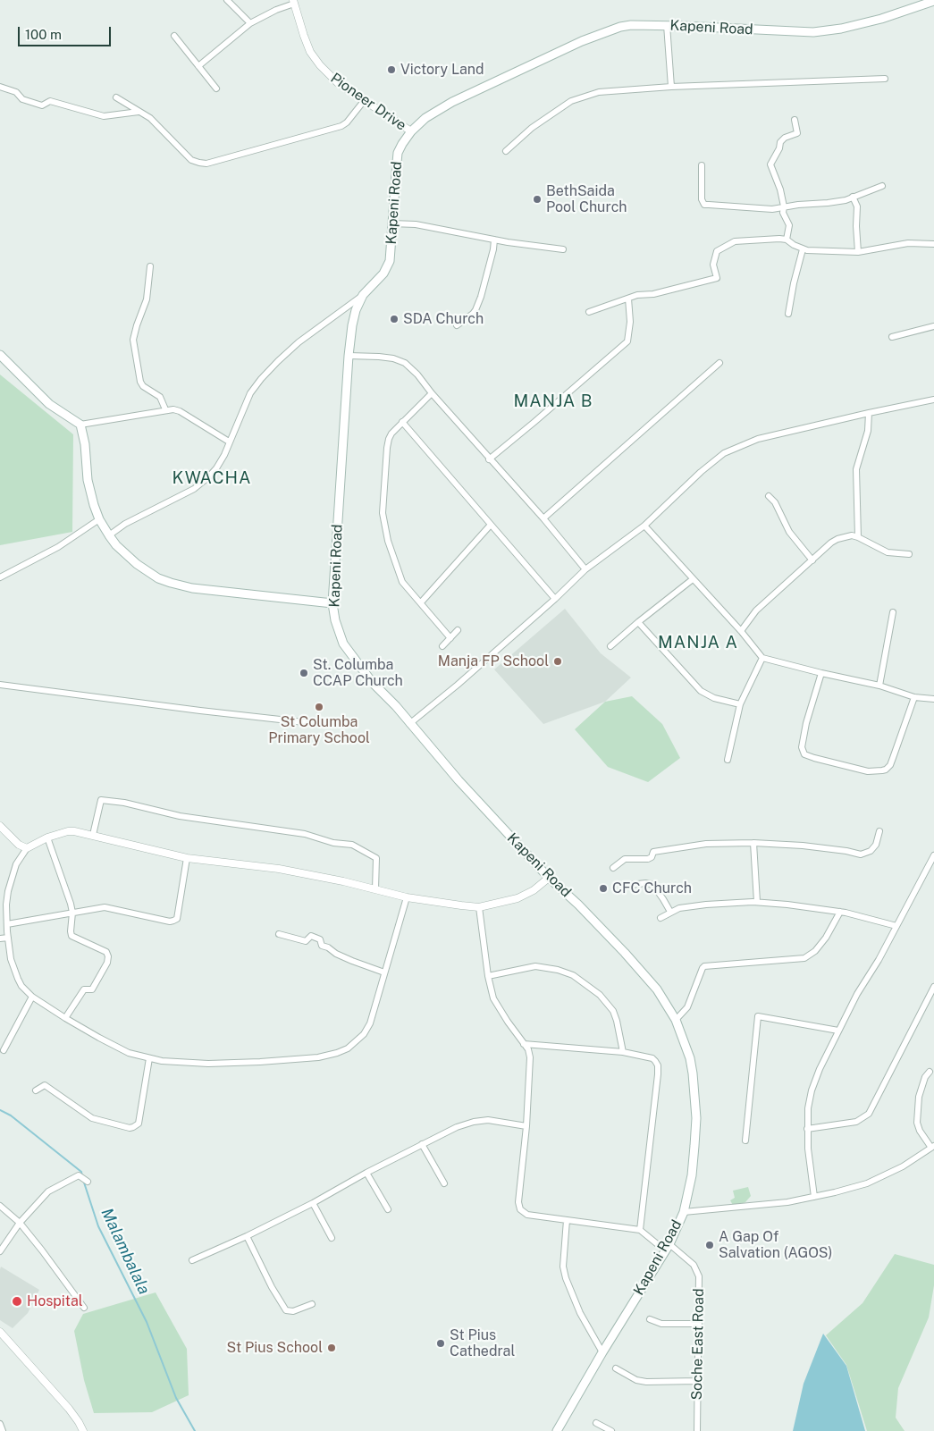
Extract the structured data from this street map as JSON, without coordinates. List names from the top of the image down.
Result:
{
  "streets": {
    "main road": ["Kapeni Road"],
    "street": ["Pioneer Drive", "Soche East Road"]
  },
  "crossings": [
    ["Kapeni Road", "Pioneer Drive"],
    ["Kapeni Road", "Soche East Road"]
  ],
  "districts": ["MANJA B", "KWACHA", "MANJA A"],
  "water": ["Malambalala"],
  "places": [
    "Victory Land",
    "BethSaida Pool Church",
    "SDA Church",
    "Manja FP School",
    "St. Columba CCAP Church",
    "St Columba Primary School",
    "CFC Church",
    "A Gap Of Salvation (AGOS)",
    "Hospital",
    "St Pius Cathedral",
    "St Pius School"
  ],
  "scale_bar": "100 m"
}
